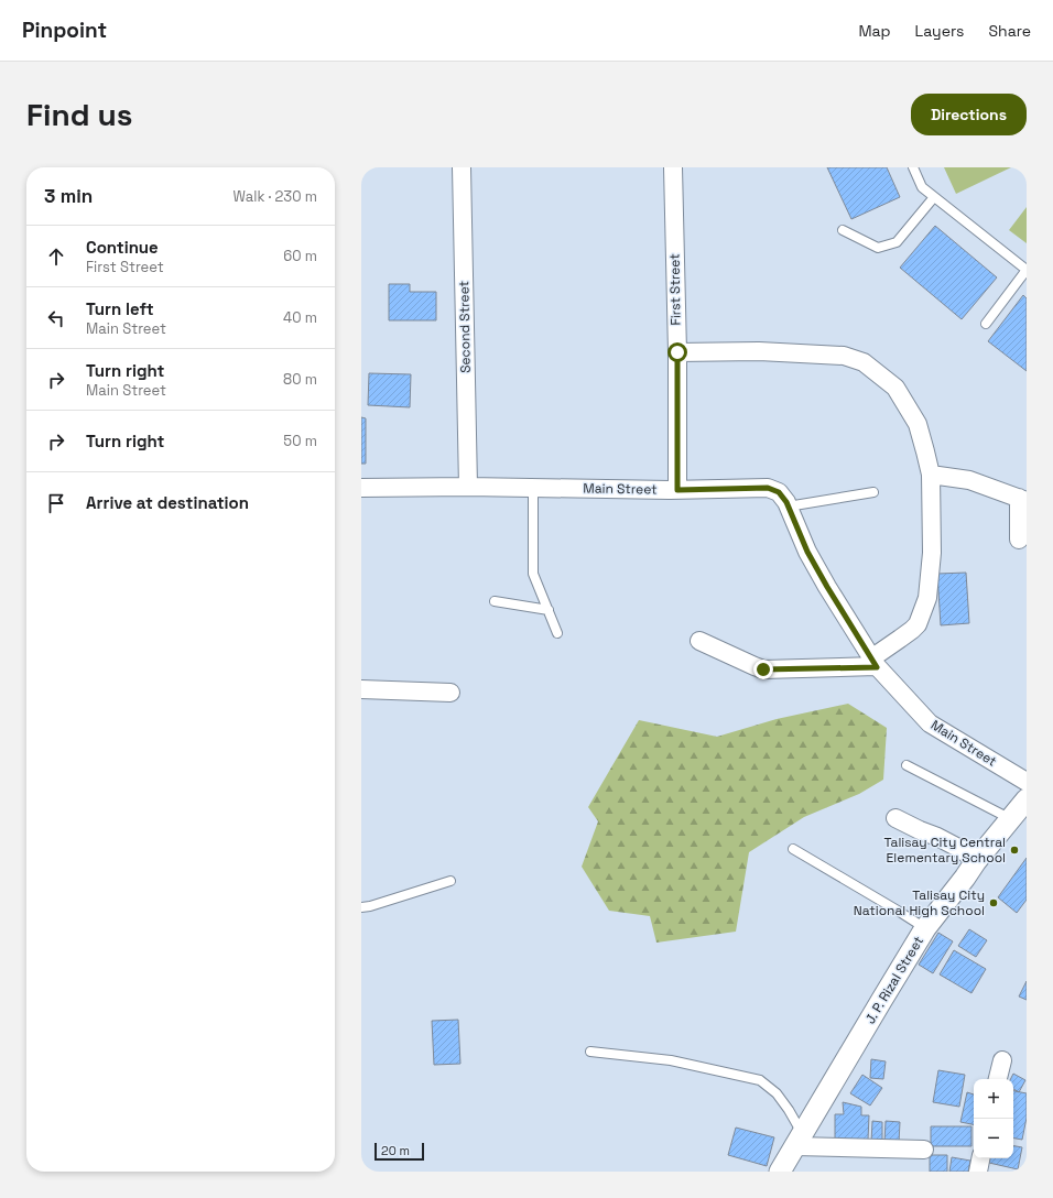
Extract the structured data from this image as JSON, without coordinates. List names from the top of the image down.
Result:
{
  "streets": {
    "street": [
      "First Street",
      "Second Street",
      "Main Street",
      "J. P. Rizal Street"
    ]
  },
  "crossings": [
    ["First Street", "Main Street"],
    ["Second Street", "Main Street"]
  ],
  "places": ["Talisay City Central Elementary School", "Talisay City National High School"],
  "scale_bar": "20 m",
  "page": {
    "header": "Pinpoint",
    "nav": ["Map", "Layers", "Share"],
    "buttons": "Directions",
    "title": "Find us",
    "heading": ["3 min", "Walk · 230 m"],
    "list": [
      ["Continue", "First Street", "60 m"],
      ["Turn left", "Main Street", "40 m"],
      ["Turn right", "Main Street", "80 m"],
      ["Turn right", "50 m"],
      "Arrive at destination"
    ],
    "map_buttons": ["+", "−"],
    "scale": "20 m"
  }
}
